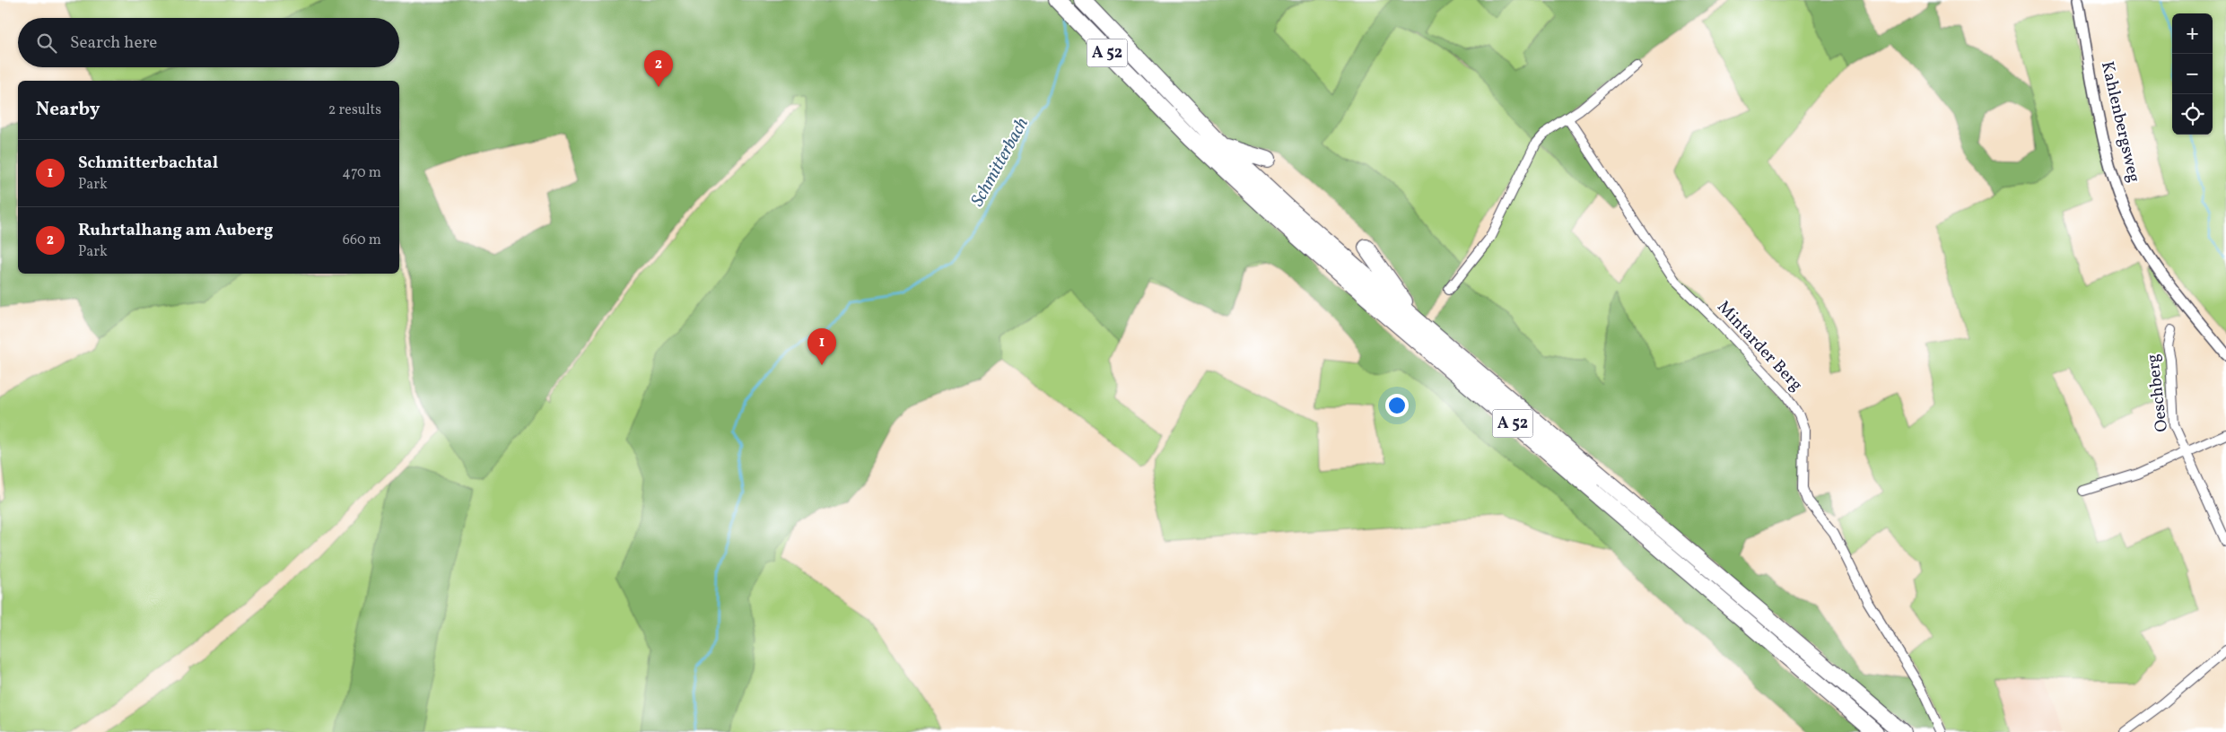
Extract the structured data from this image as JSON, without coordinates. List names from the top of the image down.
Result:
{
  "streets": {
    "highway": ["A 52"],
    "street": ["Kahlenbergsweg", "Mintarder Berg", "Oeschberg"]
  },
  "water": ["Schmitterbach"],
  "page": {
    "map_buttons": ["+", "−"],
    "search": "Search here",
    "pins": ["2", "1"],
    "heading": ["Nearby", "2 results"],
    "list": [
      {
        "mark": "1",
        "name": "Schmitterbachtal",
        "note": "Park",
        "value": "470 m"
      },
      {
        "mark": "2",
        "name": "Ruhrtalhang am Auberg",
        "note": "Park",
        "value": "660 m"
      }
    ]
  }
}
